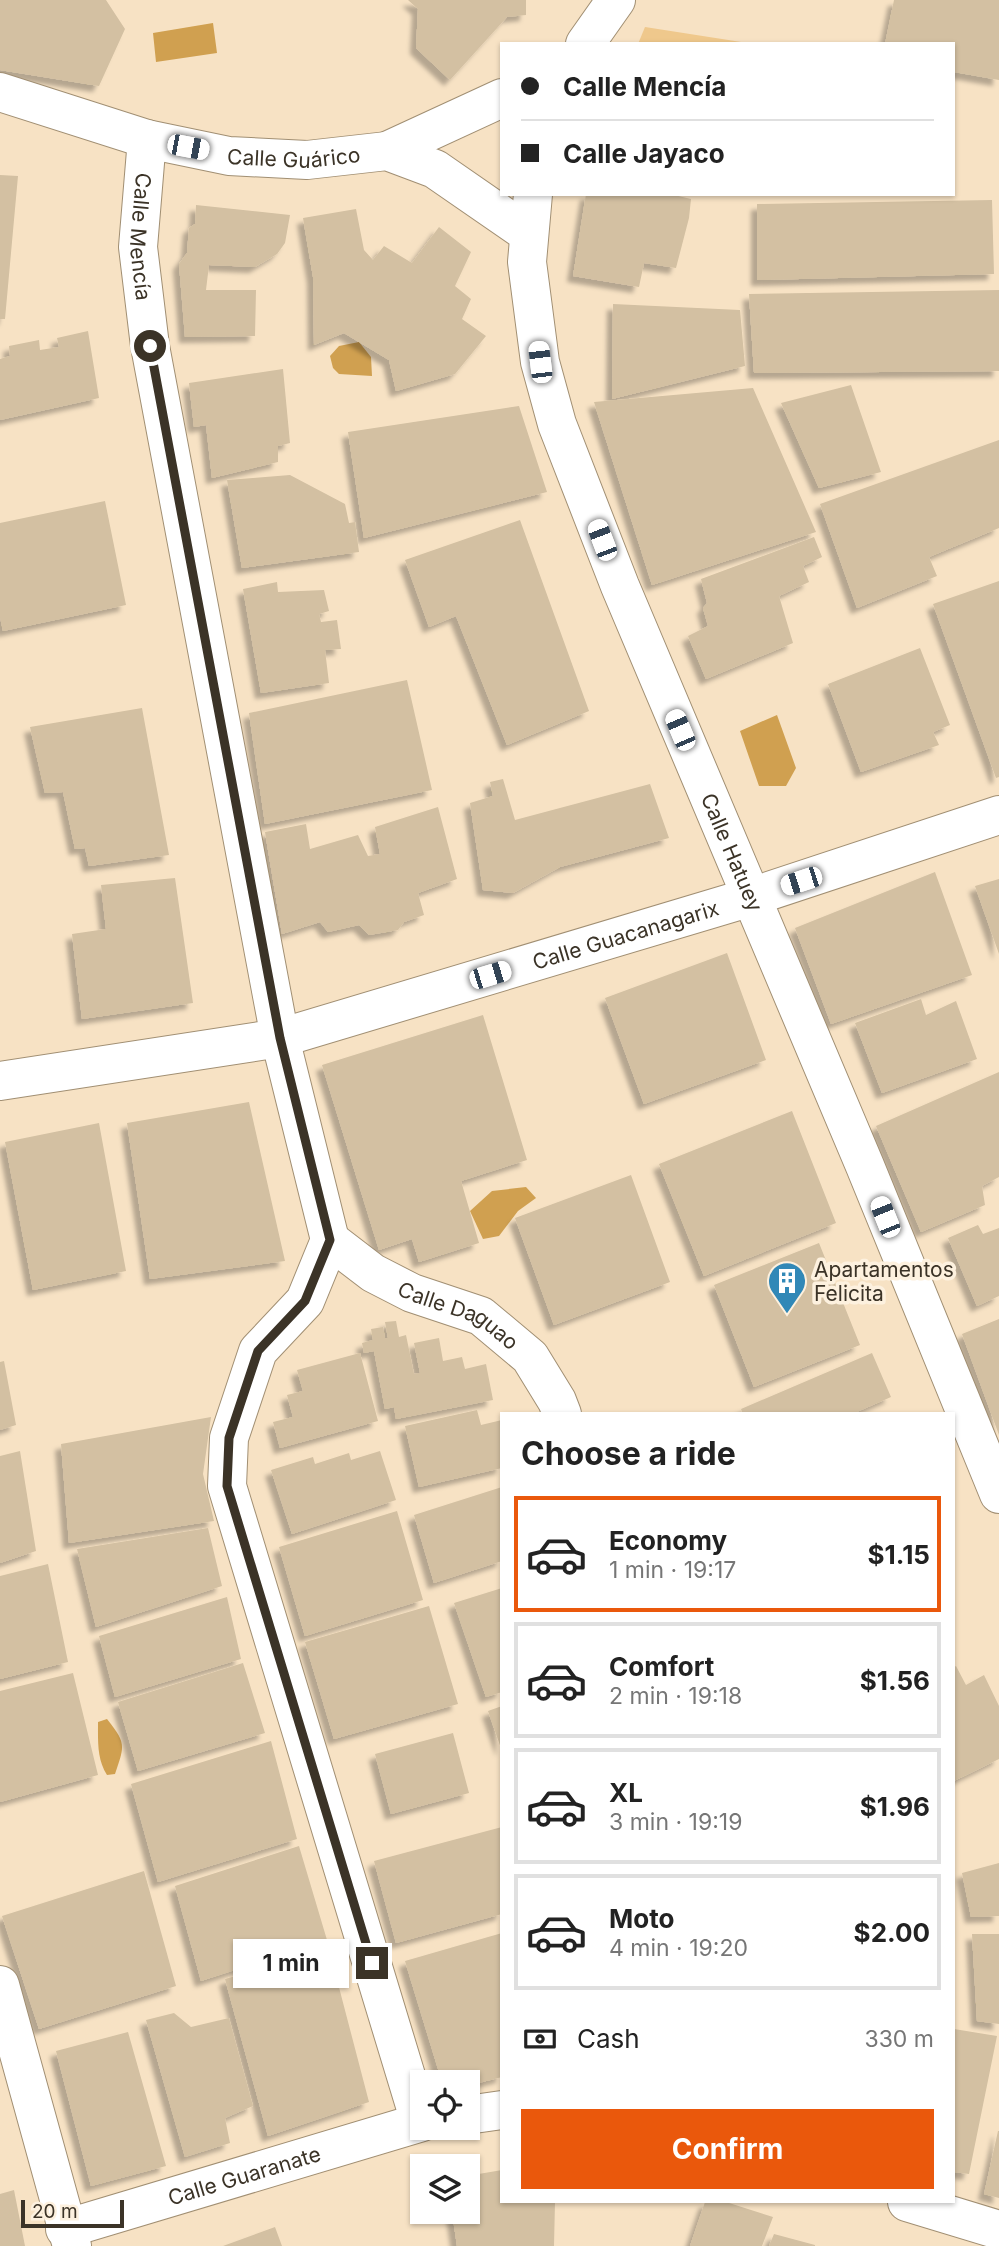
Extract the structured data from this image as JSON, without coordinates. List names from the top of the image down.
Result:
{
  "streets": {
    "street": [
      "Calle Guárico",
      "Calle Mencía",
      "Calle Hatuey",
      "Calle Guacanagarix",
      "Calle Daguao",
      "Calle Guaranate"
    ]
  },
  "crossings": [
    ["Calle Guárico", "Calle Mencía"],
    ["Calle Guárico", "Calle Hatuey"],
    ["Calle Mencía", "Calle Guacanagarix"],
    ["Calle Mencía", "Calle Daguao"],
    ["Calle Hatuey", "Calle Guacanagarix"]
  ],
  "places": {
    "building": ["Apartamentos Felicita"]
  },
  "scale_bar": "20 m",
  "page": {
    "banner": ["Calle Mencía", "Calle Jayaco"],
    "heading": "Choose a ride",
    "list": [
      {
        "name": "Economy",
        "note": "1 min · 19:17",
        "value": "$1.15"
      },
      {
        "name": "Comfort",
        "note": "2 min · 19:18",
        "value": "$1.56"
      },
      {
        "name": "XL",
        "note": "3 min · 19:19",
        "value": "$1.96"
      },
      {
        "name": "Moto",
        "note": "4 min · 19:20",
        "value": "$2.00"
      }
    ],
    "bubble": "1 min",
    "pay": ["Cash", "330 m"],
    "buttons": "Confirm",
    "scale": "20 m"
  }
}
